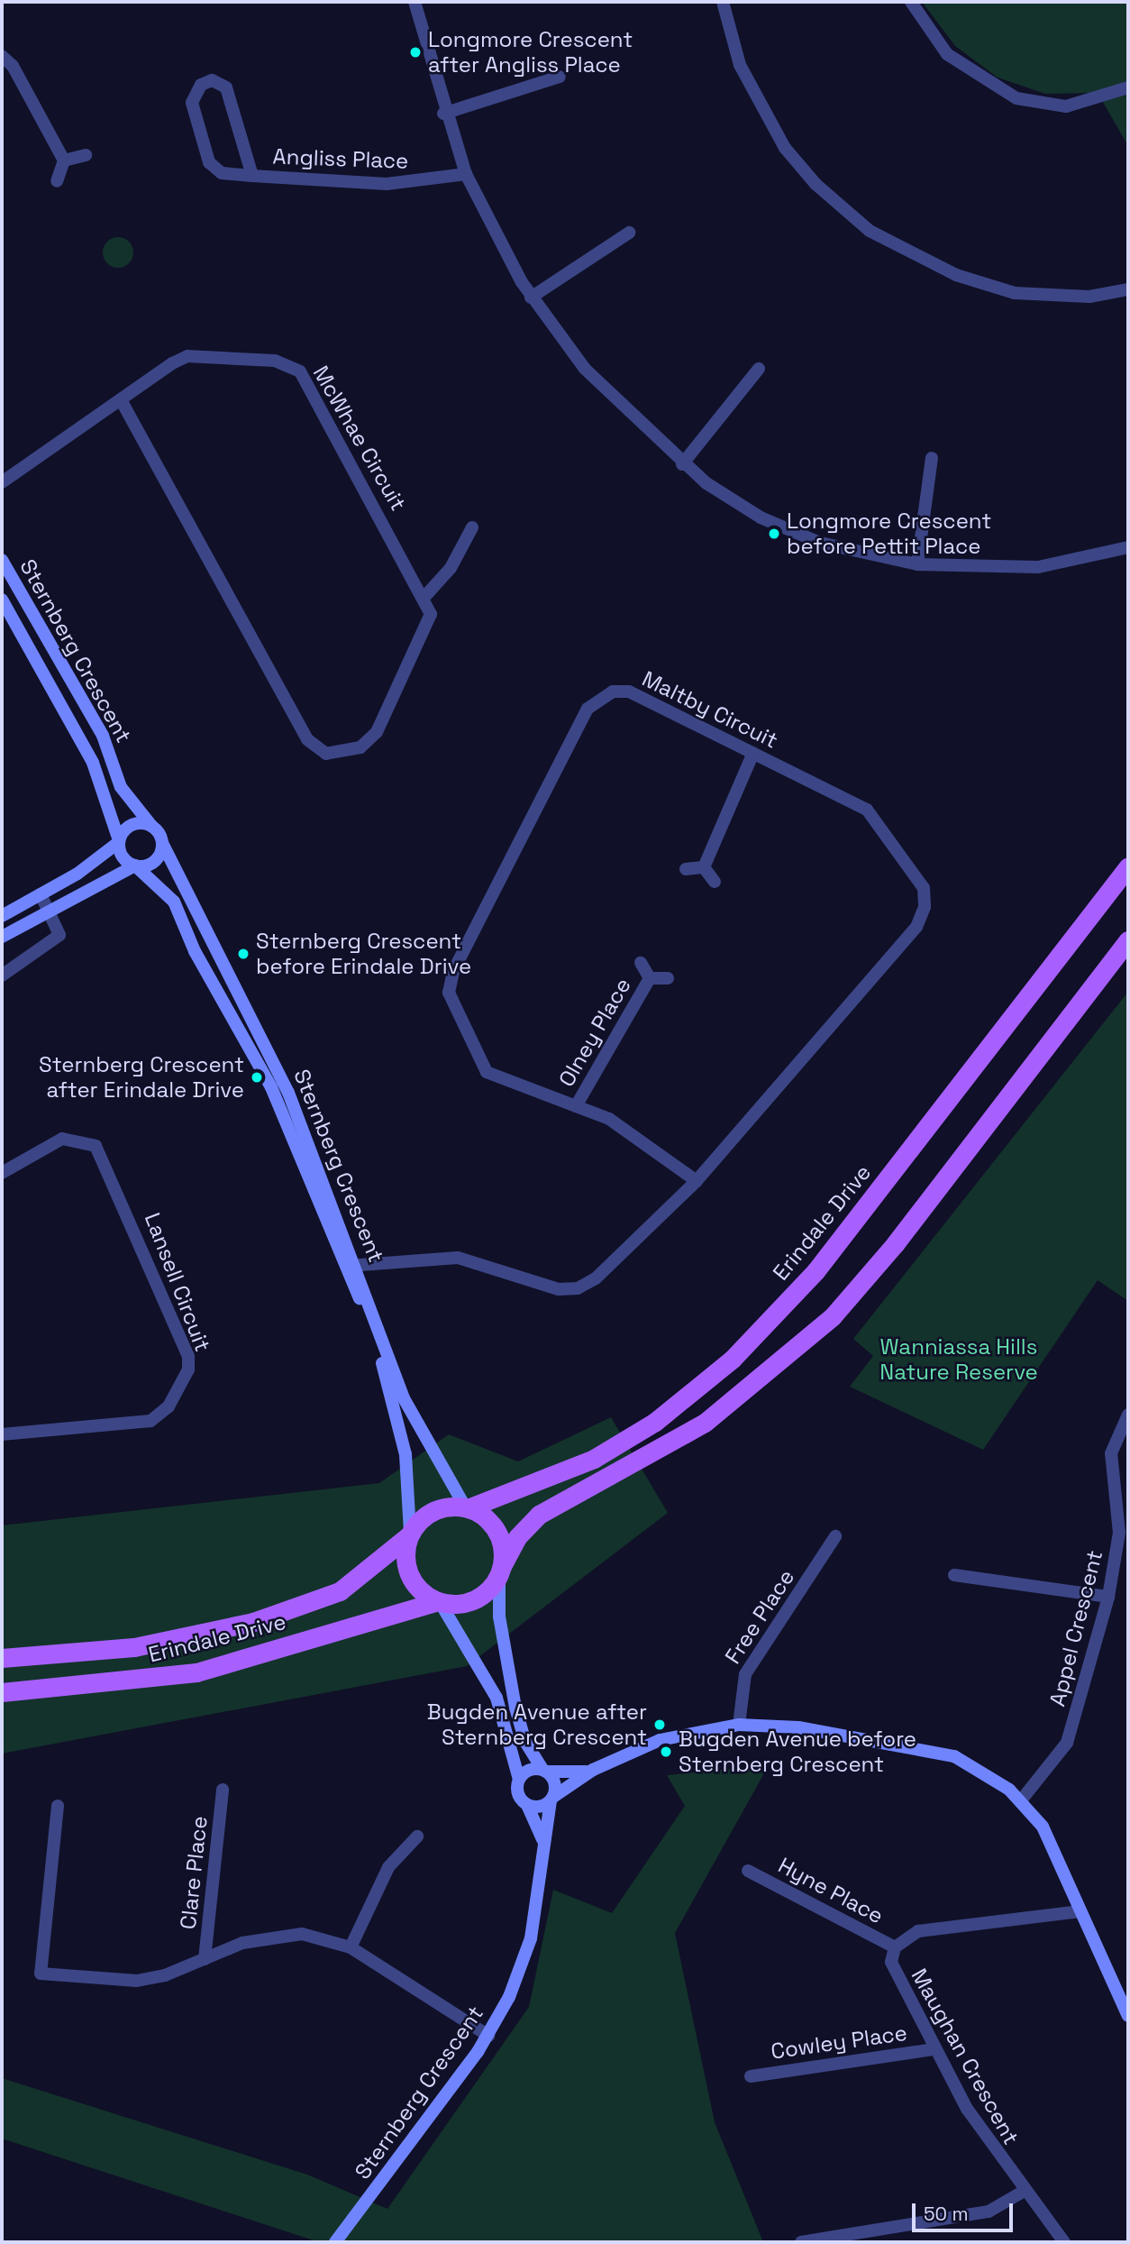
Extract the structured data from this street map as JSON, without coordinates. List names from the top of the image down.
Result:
{
  "streets": {
    "main road": ["Erindale Drive"],
    "street": [
      "Angliss Place",
      "McWhae Circuit",
      "Sternberg Crescent",
      "Maltby Circuit",
      "Olney Place",
      "Lansell Circuit",
      "Free Place",
      "Appel Crescent",
      "Clare Place",
      "Hyne Place",
      "Cowley Place",
      "Maughan Crescent"
    ]
  },
  "crossings": [
    ["Sternberg Crescent", "Maltby Circuit"],
    ["Sternberg Crescent", "Erindale Drive"],
    ["Maltby Circuit", "Olney Place"],
    ["Hyne Place", "Maughan Crescent"],
    ["Cowley Place", "Maughan Crescent"]
  ],
  "parks": ["Wanniassa Hills Nature Reserve"],
  "places": [
    "Longmore Crescent after Angliss Place",
    "Longmore Crescent before Pettit Place",
    "Sternberg Crescent before Erindale Drive",
    "Sternberg Crescent after Erindale Drive",
    "Bugden Avenue after Sternberg Crescent",
    "Bugden Avenue before Sternberg Crescent"
  ],
  "scale_bar": "50 m"
}
